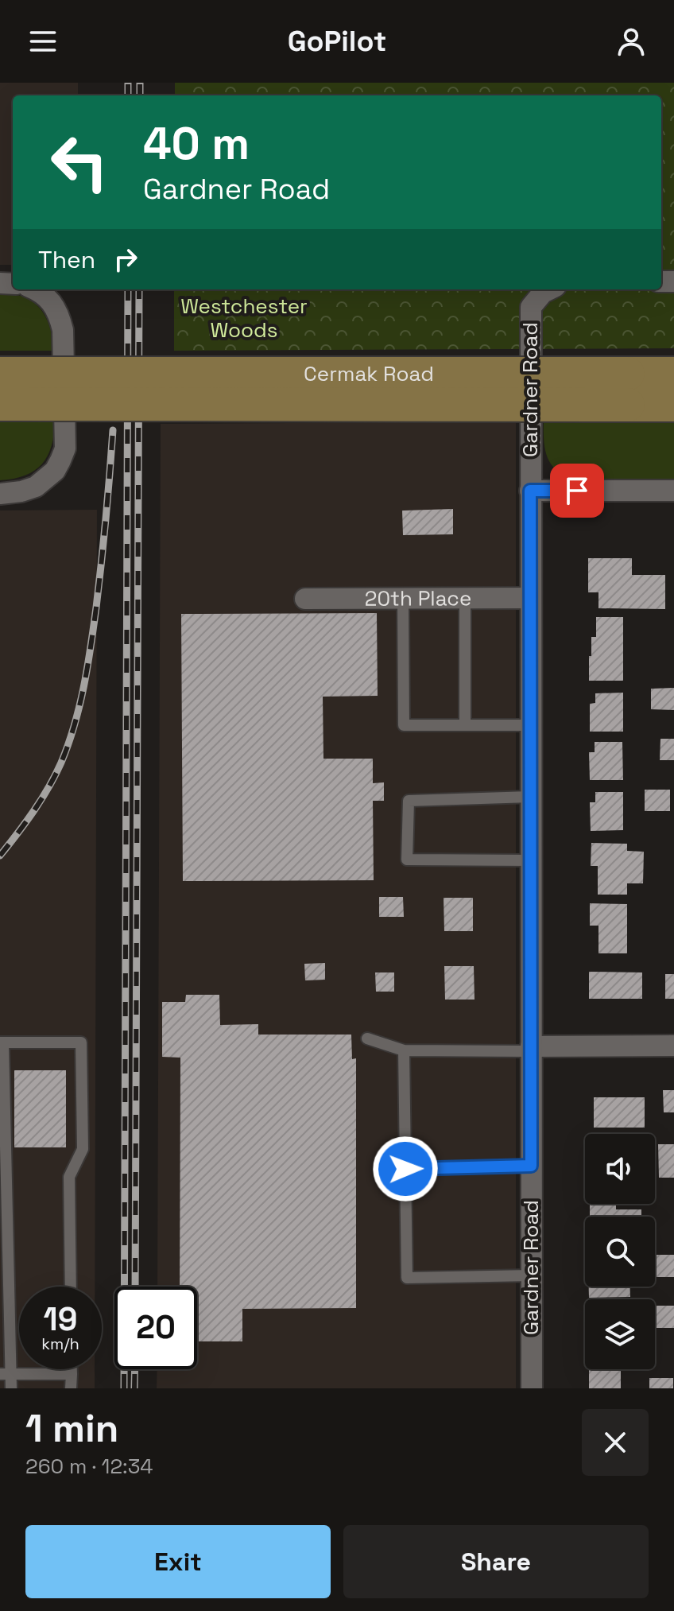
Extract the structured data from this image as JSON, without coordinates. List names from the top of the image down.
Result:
{
  "streets": {
    "main road": ["Cermak Road"],
    "street": ["Gardner Road", "20th Place"]
  },
  "crossings": [
    ["Gardner Road", "20th Place"]
  ],
  "parks": ["Westchester Woods"],
  "page": {
    "header": "GoPilot",
    "turn": ["40 m", "Gardner Road"],
    "then": "Then",
    "speed": "19 km/h",
    "limit": "20",
    "heading": ["1 min", "260 m · 12:34"],
    "buttons": ["Exit", "Share"]
  }
}
